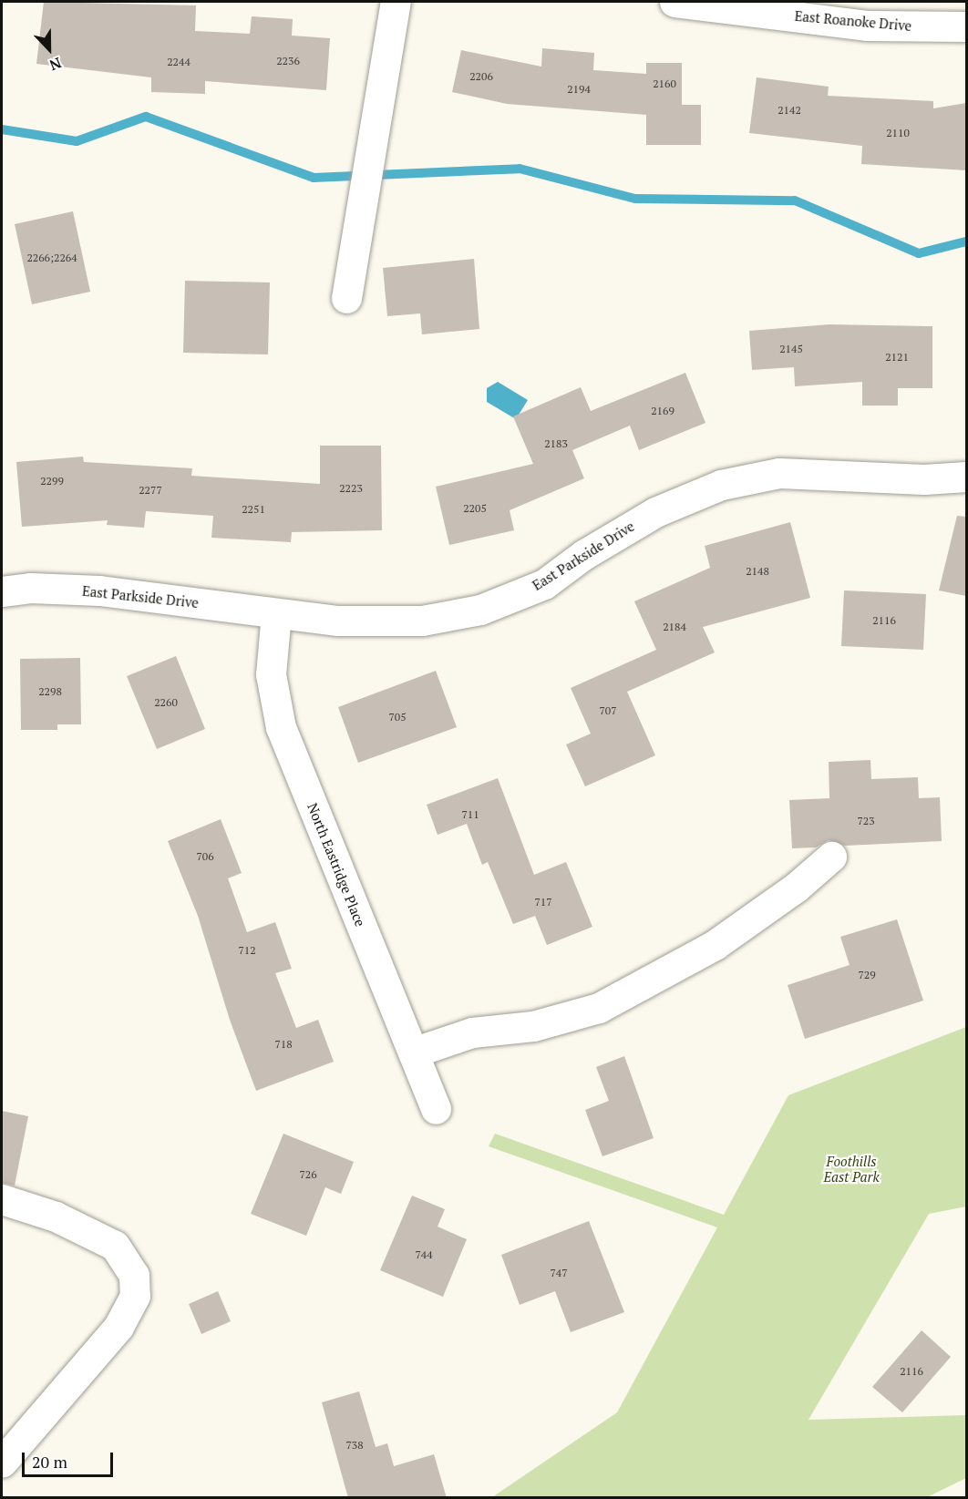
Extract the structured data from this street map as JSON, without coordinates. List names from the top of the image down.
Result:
{
  "streets": {
    "street": ["East Roanoke Drive", "East Parkside Drive", "North Eastridge Place"]
  },
  "crossings": [
    ["East Parkside Drive", "North Eastridge Place"]
  ],
  "parks": ["Foothills East Park"],
  "house_numbers": [
    "2236",
    "2244",
    "2206",
    "2160",
    "2194",
    "2142",
    "2110",
    "2266;2264",
    "2145",
    "2121",
    "2169",
    "2183",
    "2299",
    "2223",
    "2277",
    "2205",
    "2251",
    "2148",
    "2116",
    "2184",
    "2298",
    "2260",
    "707",
    "705",
    "711",
    "723",
    "706",
    "717",
    "712",
    "729",
    "718",
    "726",
    "744",
    "747",
    "2116",
    "738"
  ],
  "scale_bar": "20 m",
  "north": "bottom"
}
